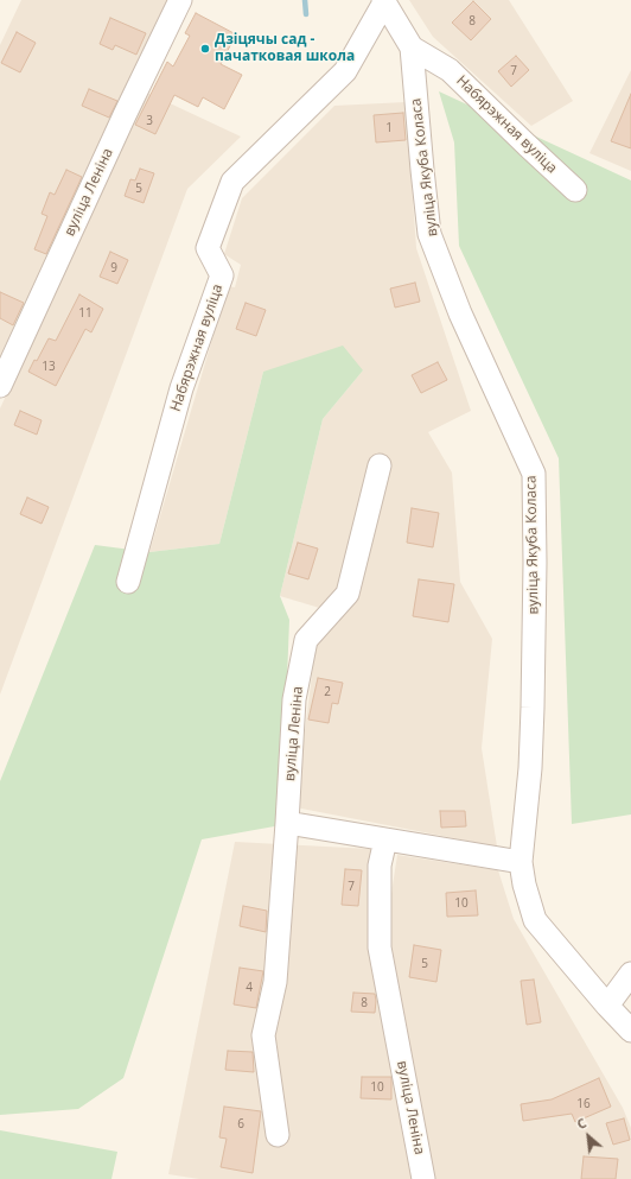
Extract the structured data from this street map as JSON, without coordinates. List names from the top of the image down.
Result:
{
  "streets": {
    "street": ["Набярэжная вуліца", "вуліца Якуба Коласа", "вуліца Леніна"]
  },
  "crossings": [
    ["Набярэжная вуліца", "вуліца Якуба Коласа"]
  ],
  "places": ["Дзіцячы сад - пачатковая школа"],
  "house_numbers": [
    "8",
    "7",
    "3",
    "1",
    "5",
    "9",
    "11",
    "13",
    "2",
    "7",
    "10",
    "5",
    "4",
    "8",
    "10",
    "16",
    "6"
  ],
  "north": "top left"
}
